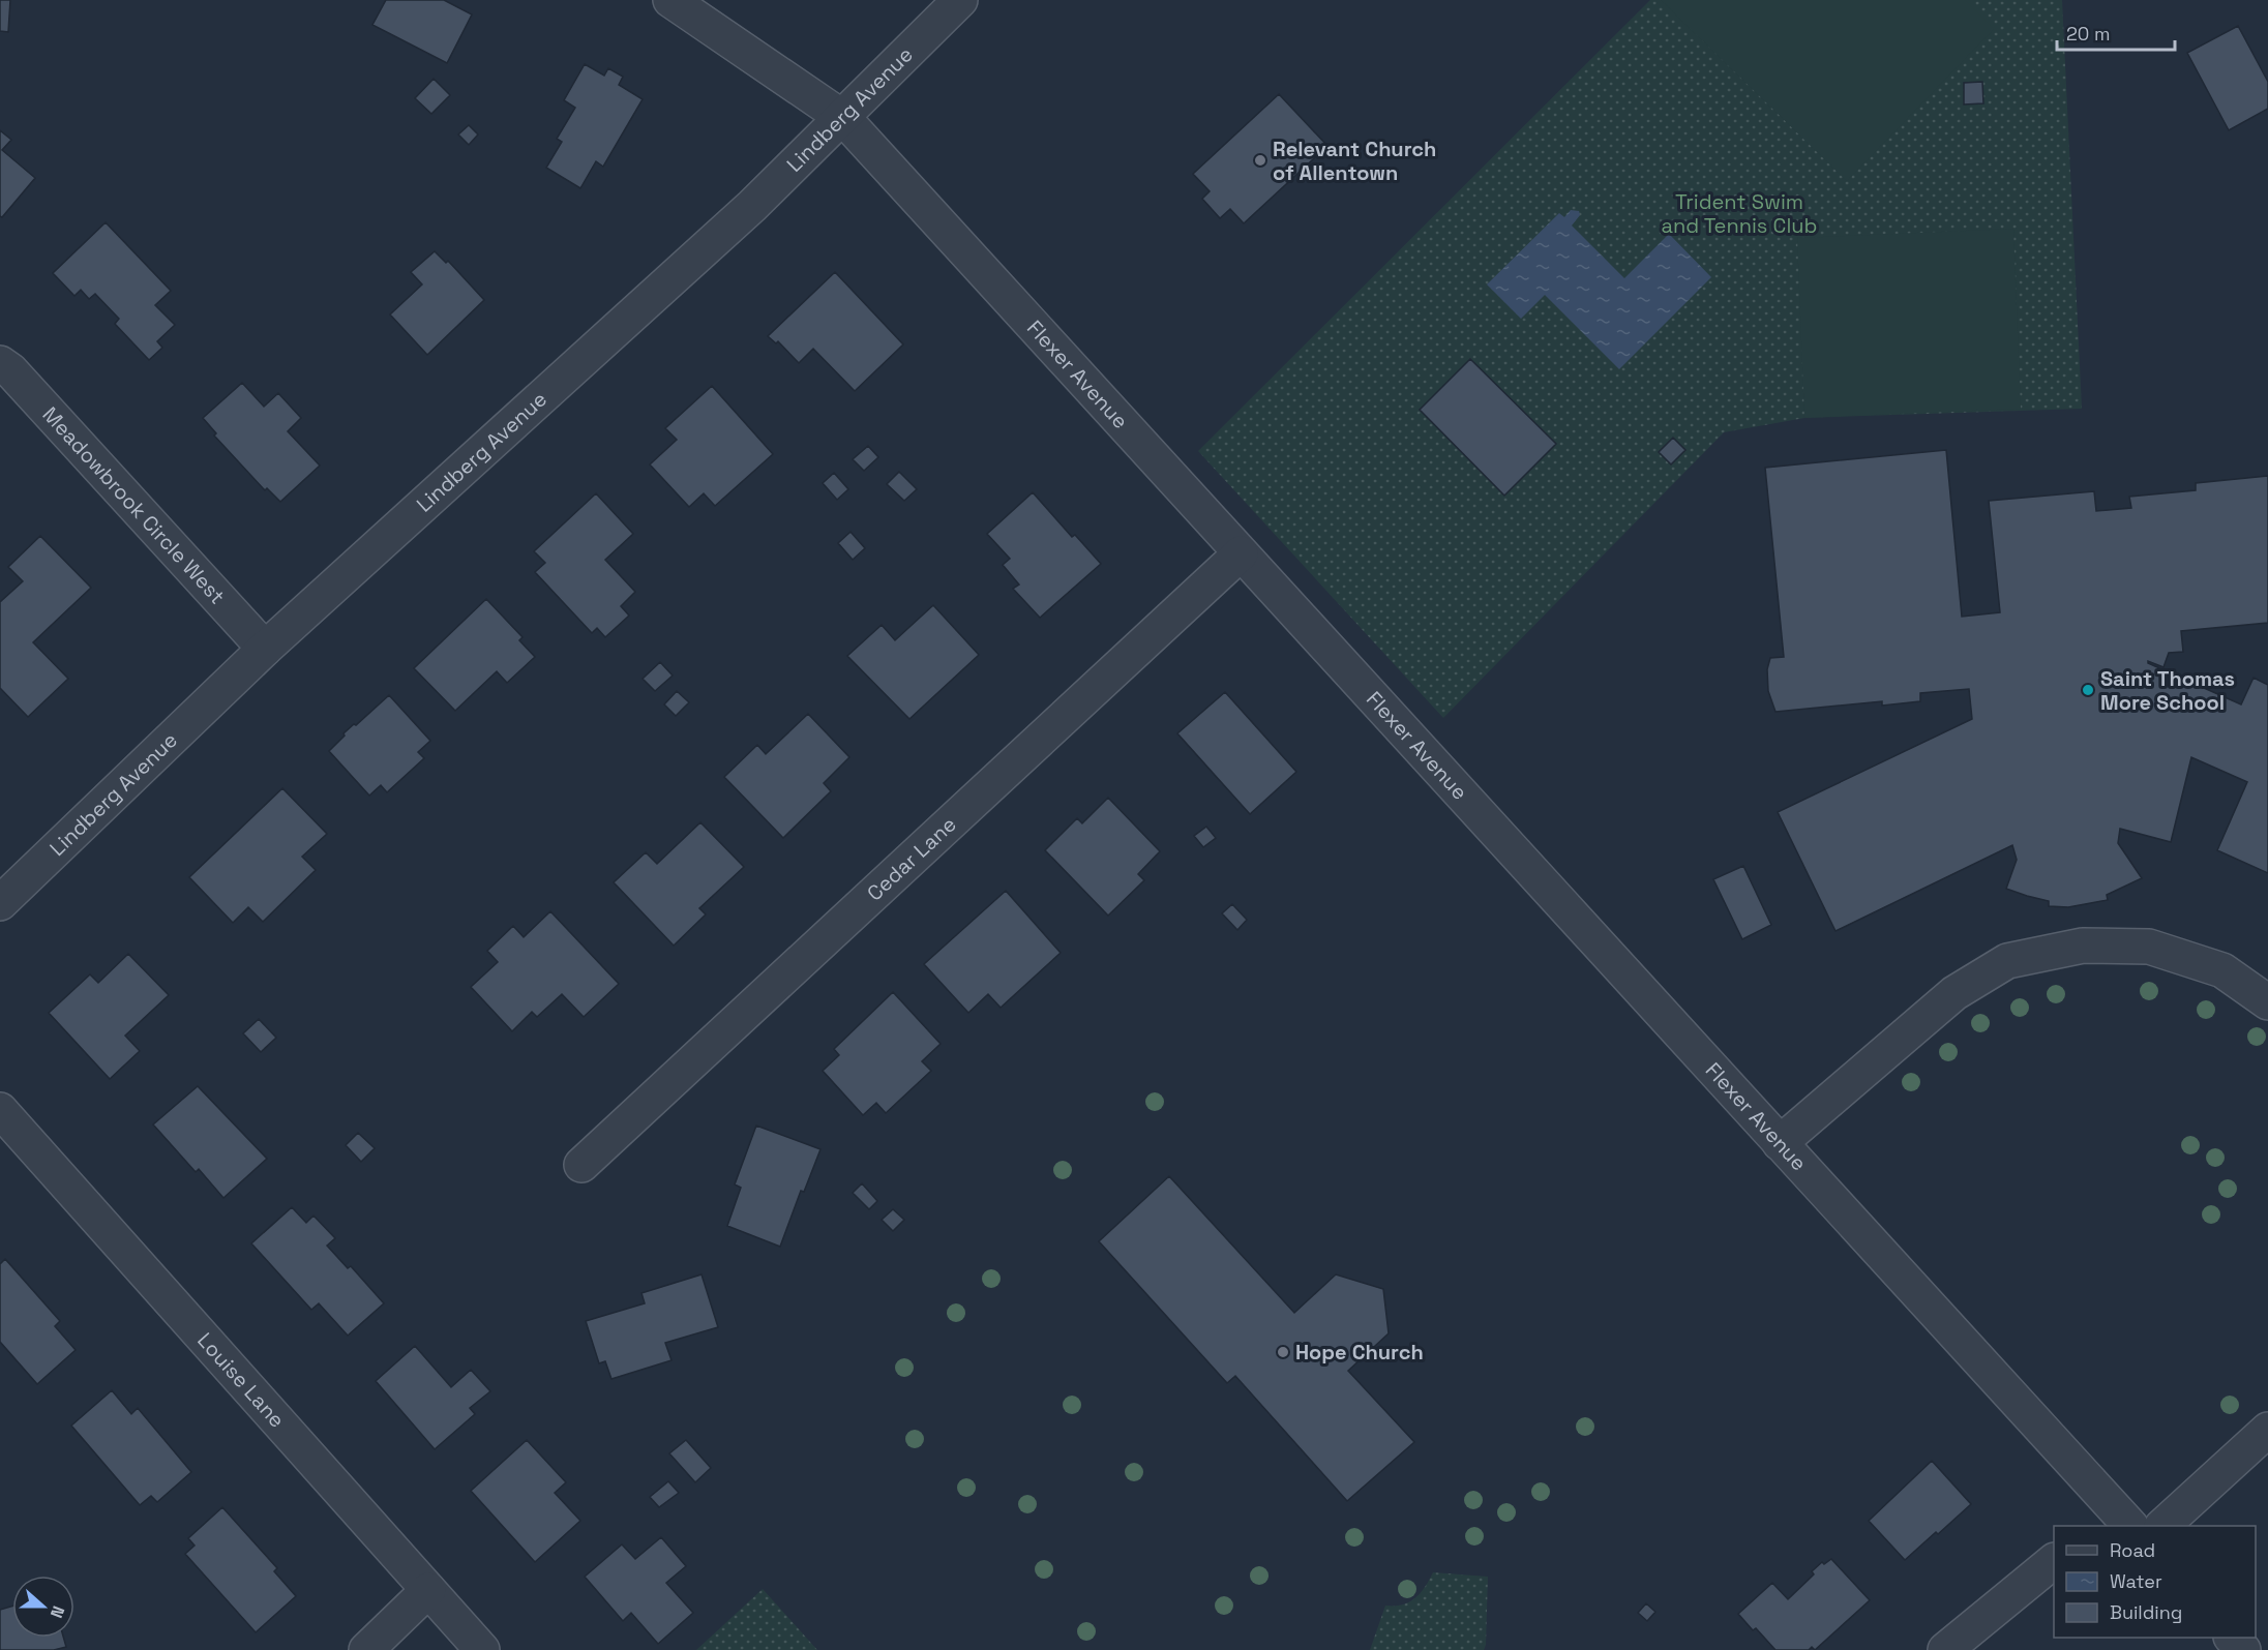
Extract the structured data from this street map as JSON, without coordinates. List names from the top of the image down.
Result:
{
  "streets": {
    "street": [
      "Lindberg Avenue",
      "Flexer Avenue",
      "Meadowbrook Circle West",
      "Cedar Lane",
      "Louise Lane"
    ]
  },
  "crossings": [
    ["Lindberg Avenue", "Flexer Avenue"],
    ["Lindberg Avenue", "Meadowbrook Circle West"],
    ["Flexer Avenue", "Cedar Lane"]
  ],
  "parks": ["Trident Swim and Tennis Club"],
  "places": ["Relevant Church of Allentown", "Saint Thomas More School", "Hope Church"],
  "legend": ["Road", "Water", "Building"],
  "scale_bar": "20 m",
  "north": "right"
}
